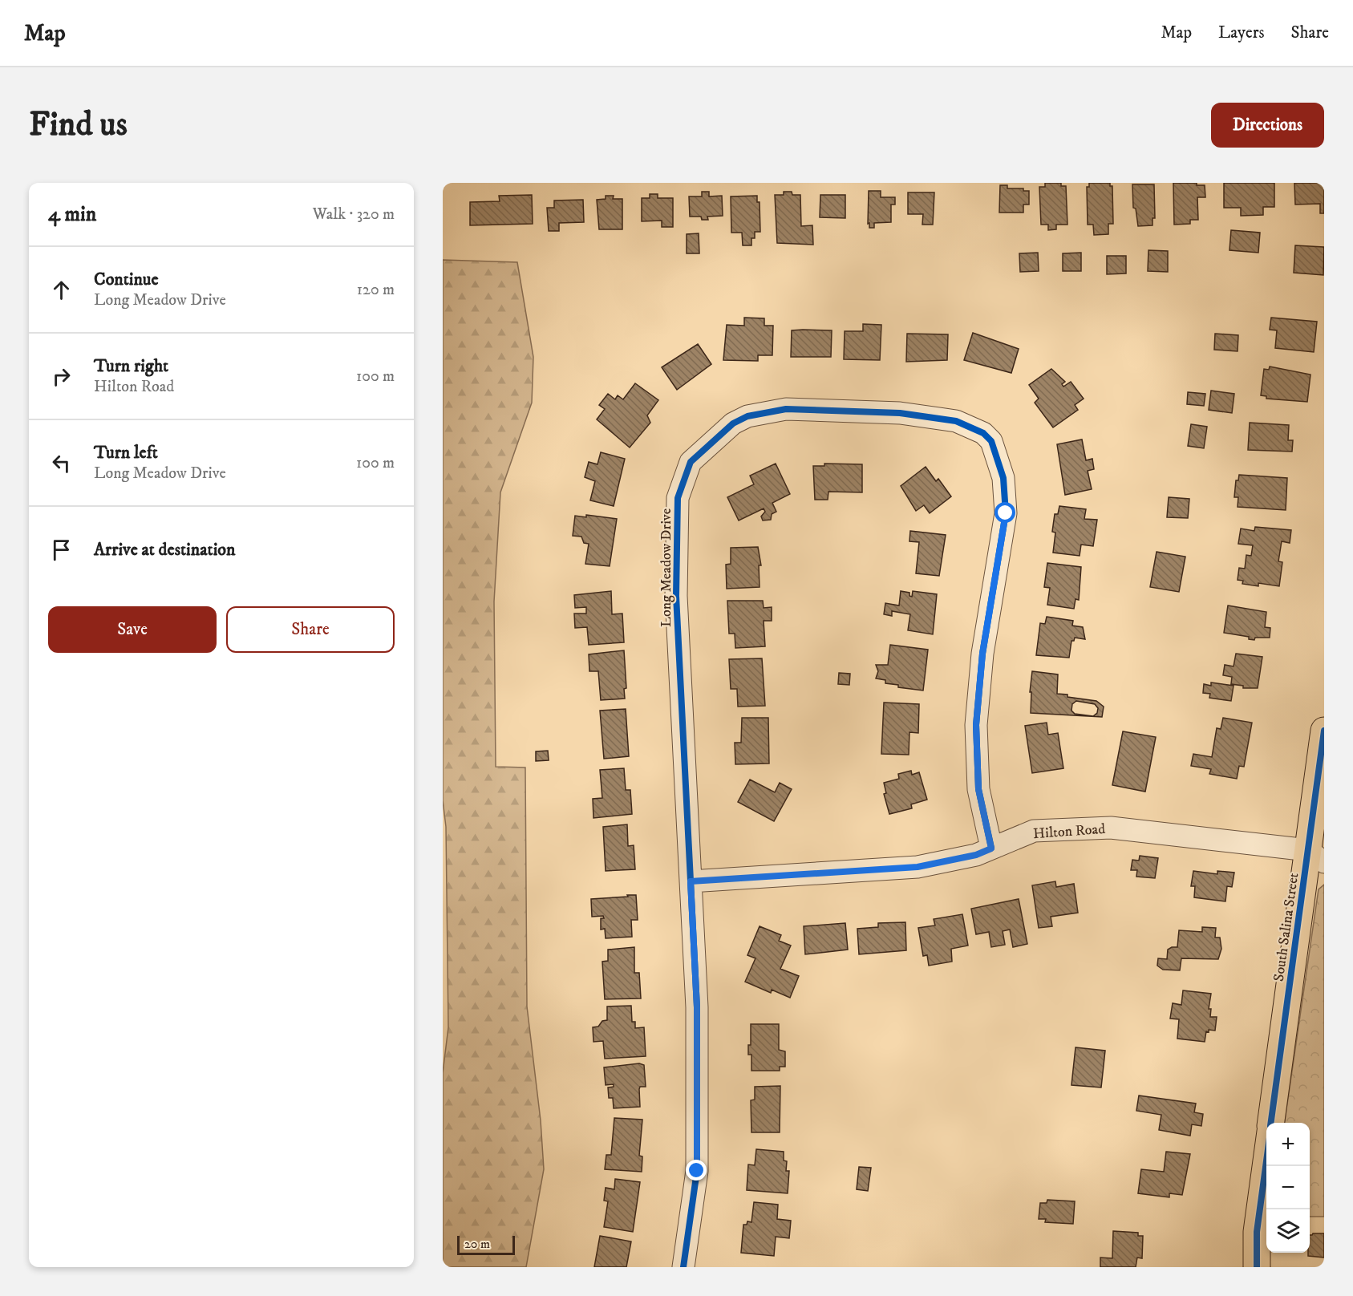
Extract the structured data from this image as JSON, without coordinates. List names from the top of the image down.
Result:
{
  "streets": {
    "main road": ["South Salina Street"],
    "street": ["Long Meadow Drive", "Hilton Road"]
  },
  "crossings": [
    ["Long Meadow Drive", "Hilton Road"],
    ["Hilton Road", "South Salina Street"]
  ],
  "scale_bar": "20 m",
  "page": {
    "header": "Map",
    "nav": ["Map", "Layers", "Share"],
    "buttons": [
      "Directions",
      ["Save", "Share"]
    ],
    "title": "Find us",
    "heading": ["4 min", "Walk · 320 m"],
    "list": [
      ["Continue", "Long Meadow Drive", "120 m"],
      ["Turn right", "Hilton Road", "100 m"],
      ["Turn left", "Long Meadow Drive", "100 m"],
      "Arrive at destination"
    ],
    "map_buttons": ["+", "−"],
    "scale": "20 m"
  }
}
